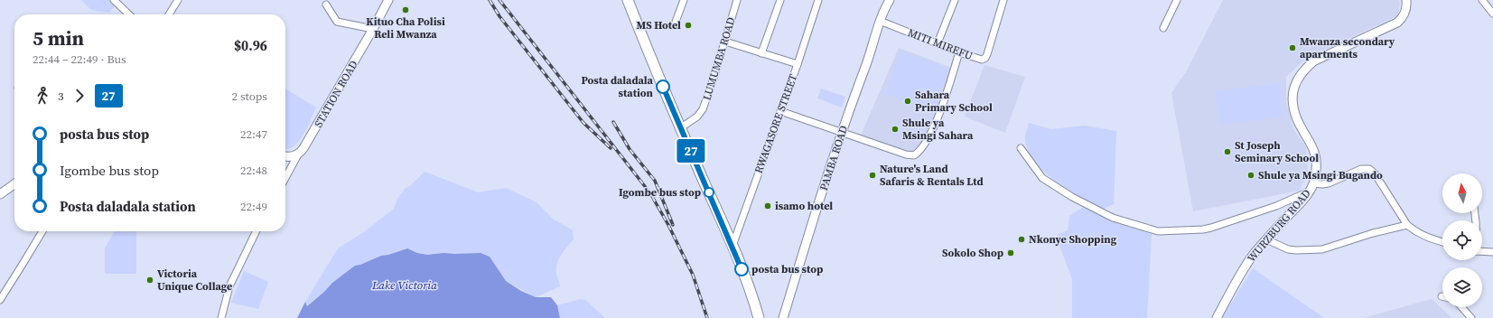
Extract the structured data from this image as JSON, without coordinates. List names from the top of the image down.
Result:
{
  "streets": {
    "main road": ["STATION ROAD", "PAMBA ROAD", "WURZBURG ROAD"],
    "street": ["MITI MIREFU", "LUMUMBA ROAD", "RWAGASORE STREET"]
  },
  "crossings": [
    ["MITI MIREFU", "PAMBA ROAD"]
  ],
  "water": ["Lake Victoria"],
  "places": [
    "Kituo Cha Polisi Reli Mwanza",
    "MS Hotel",
    "Mwanza secondary apartments",
    "Posta daladala station",
    "Sahara Primary School",
    "Shule ya Msingi Sahara",
    "St Joseph Seminary School",
    "Nature's Land Safaris & Rentals Ltd",
    "Shule ya Msingi Bugando",
    "Igombe bus stop",
    "isamo hotel",
    "Nkonye Shopping",
    "Sokolo Shop",
    "posta bus stop",
    "Victoria Unique Collage"
  ],
  "lines": ["bus line 27"],
  "north": "top",
  "page": {
    "on_map": "27",
    "heading": ["5 min", "22:44 – 22:49 · Bus", "$0.96"],
    "legs": ["3", "27", "2 stops"],
    "list": [
      {
        "name": "posta bus stop",
        "value": "22:47"
      },
      {
        "name": "Igombe bus stop",
        "value": "22:48"
      },
      {
        "name": "Posta daladala station",
        "value": "22:49"
      }
    ]
  }
}
